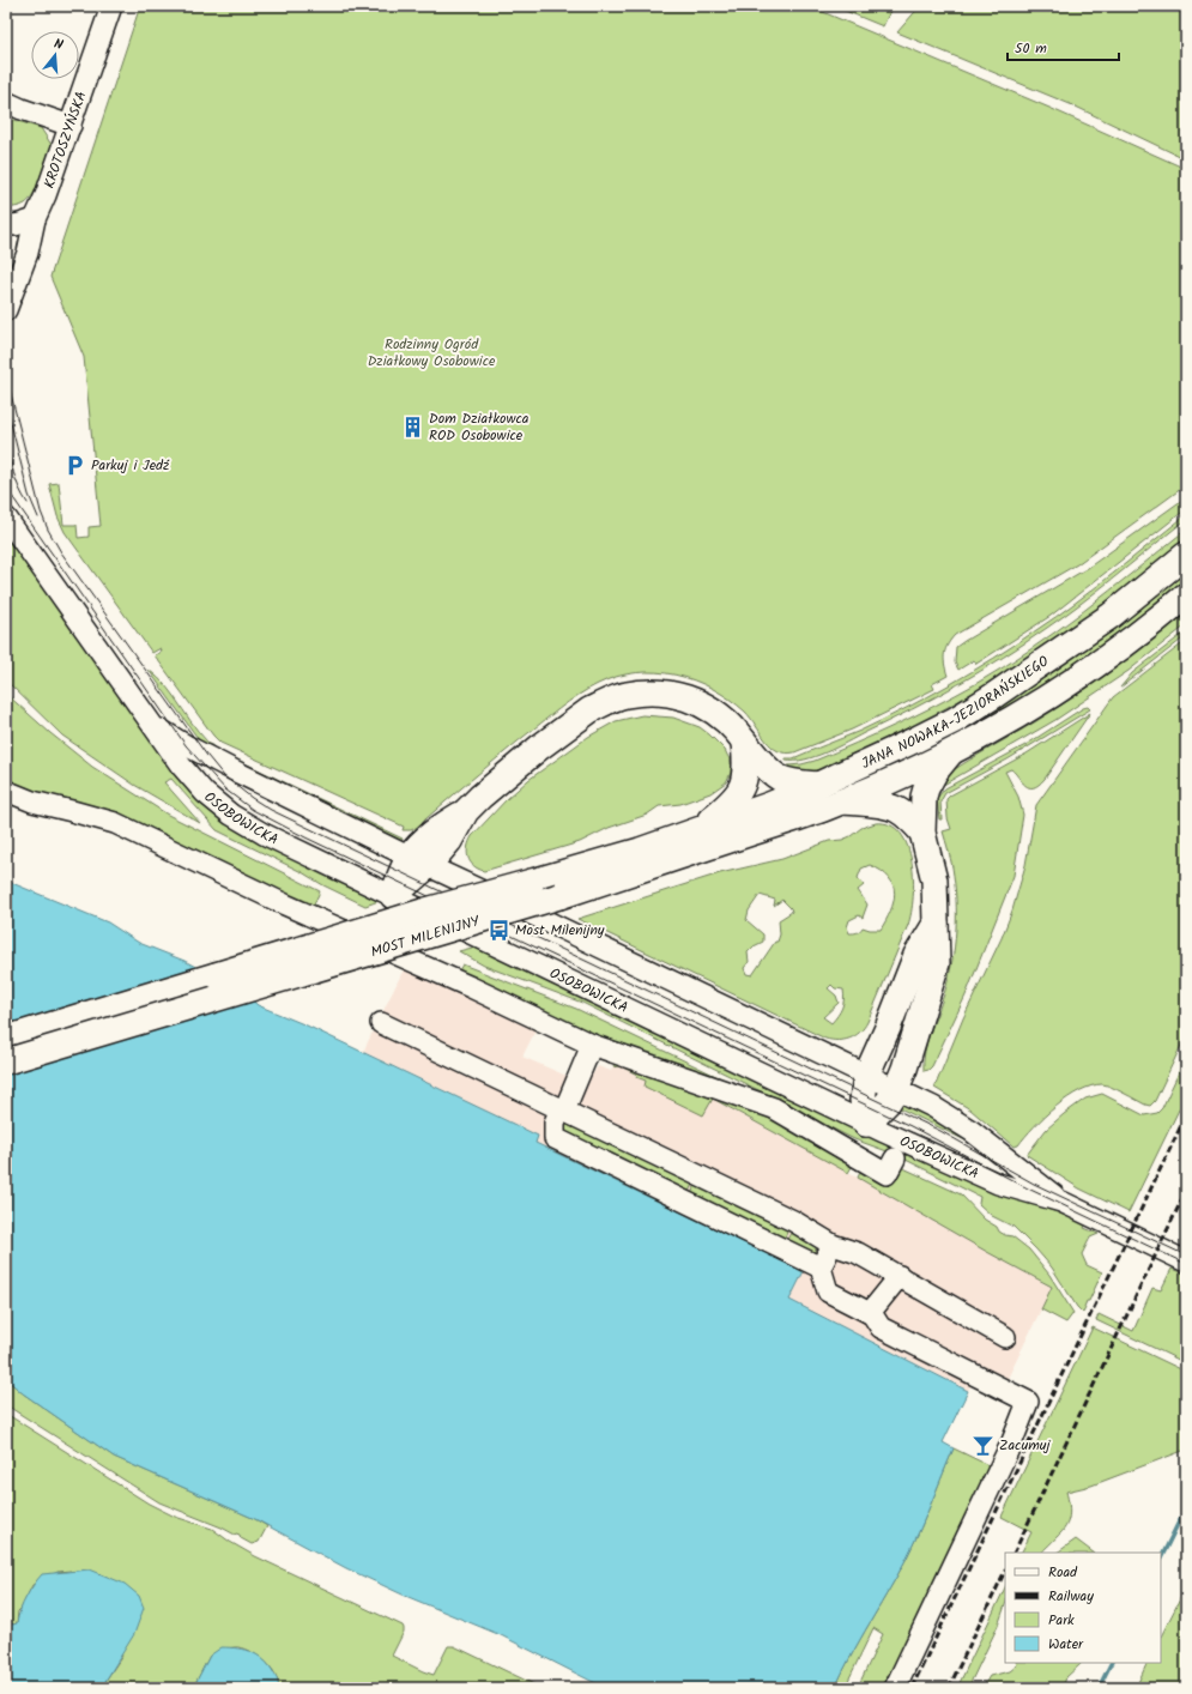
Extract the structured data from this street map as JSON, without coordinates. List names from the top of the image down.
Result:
{
  "streets": {
    "main road": ["JANA NOWAKA-JEZIORAŃSKIEGO", "MOST MILENIJNY"],
    "street": ["KROTOSZYŃSKA", "OSOBOWICKA"]
  },
  "crossings": [
    ["JANA NOWAKA-JEZIORAŃSKIEGO", "MOST MILENIJNY"]
  ],
  "parks": ["Rodzinny Ogród Działkowy Osobowice"],
  "places": {
    "building": ["Dom Działkowca ROD Osobowice"],
    "parking": ["Parkuj i Jedź"],
    "bus stop": ["Most Milenijny"],
    "bar": ["Zacumuj"]
  },
  "legend": [
    "Road",
    "Railway",
    "Park",
    "Water"
  ],
  "scale_bar": "50 m",
  "north": "top"
}
